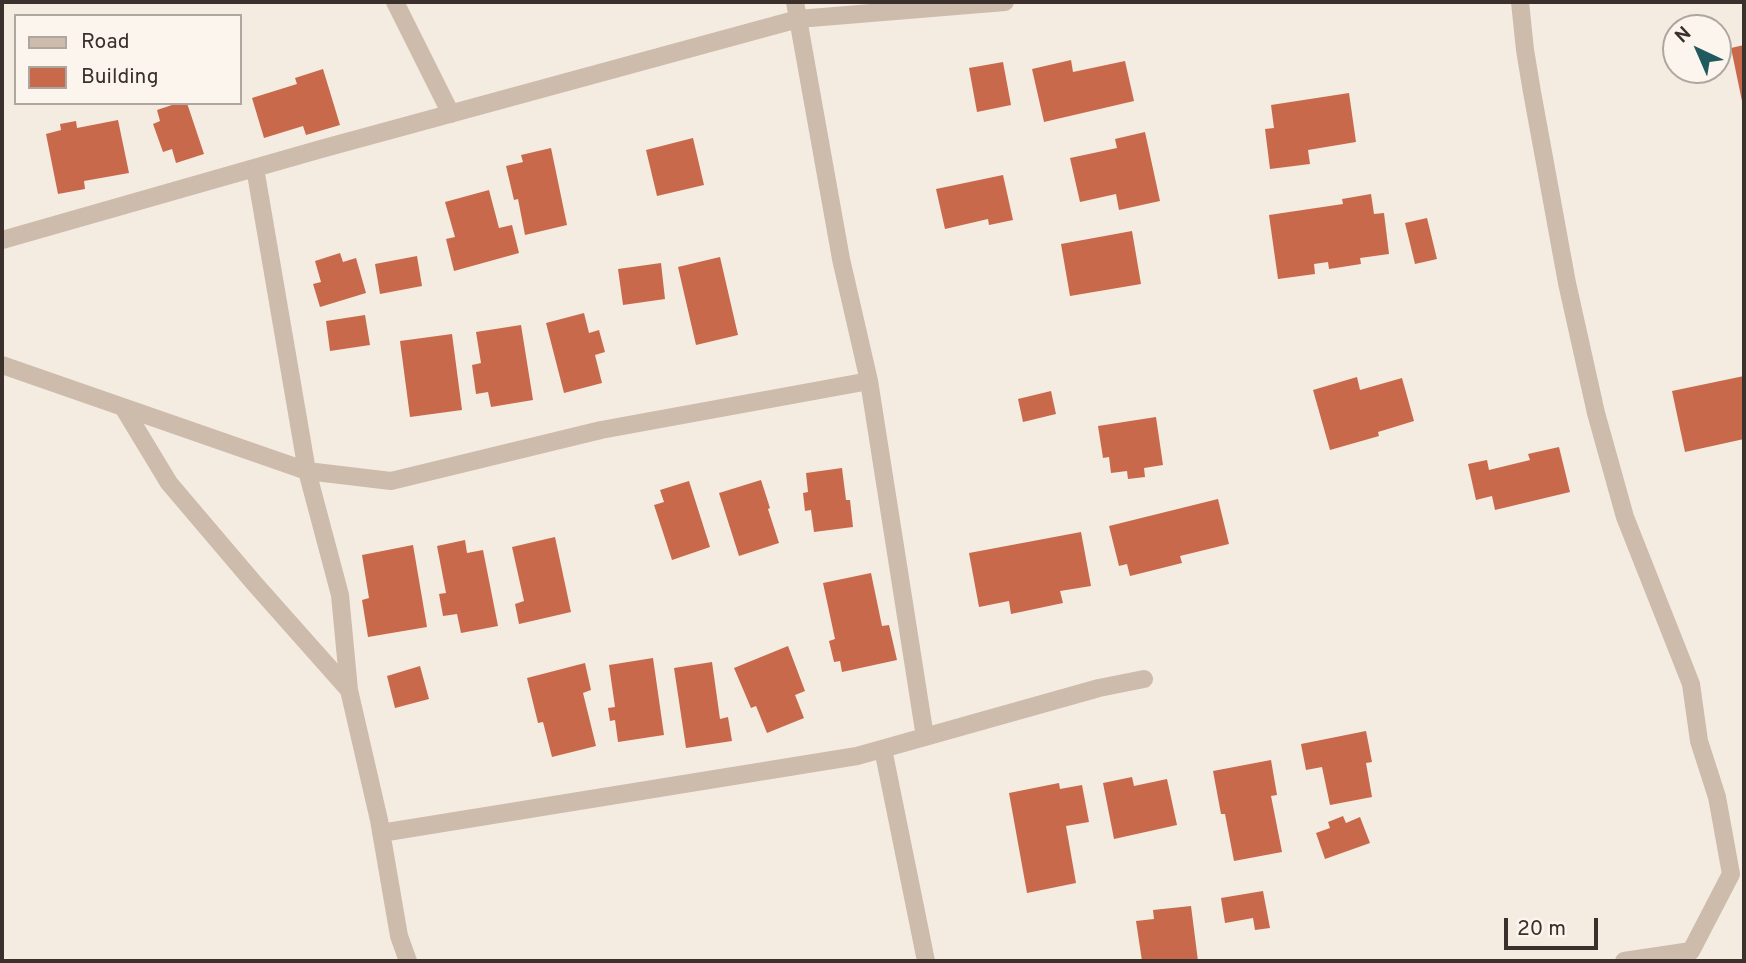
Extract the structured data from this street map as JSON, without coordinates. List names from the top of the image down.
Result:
{
  "legend": ["Road", "Building"],
  "scale_bar": "20 m",
  "north": "top left"
}
